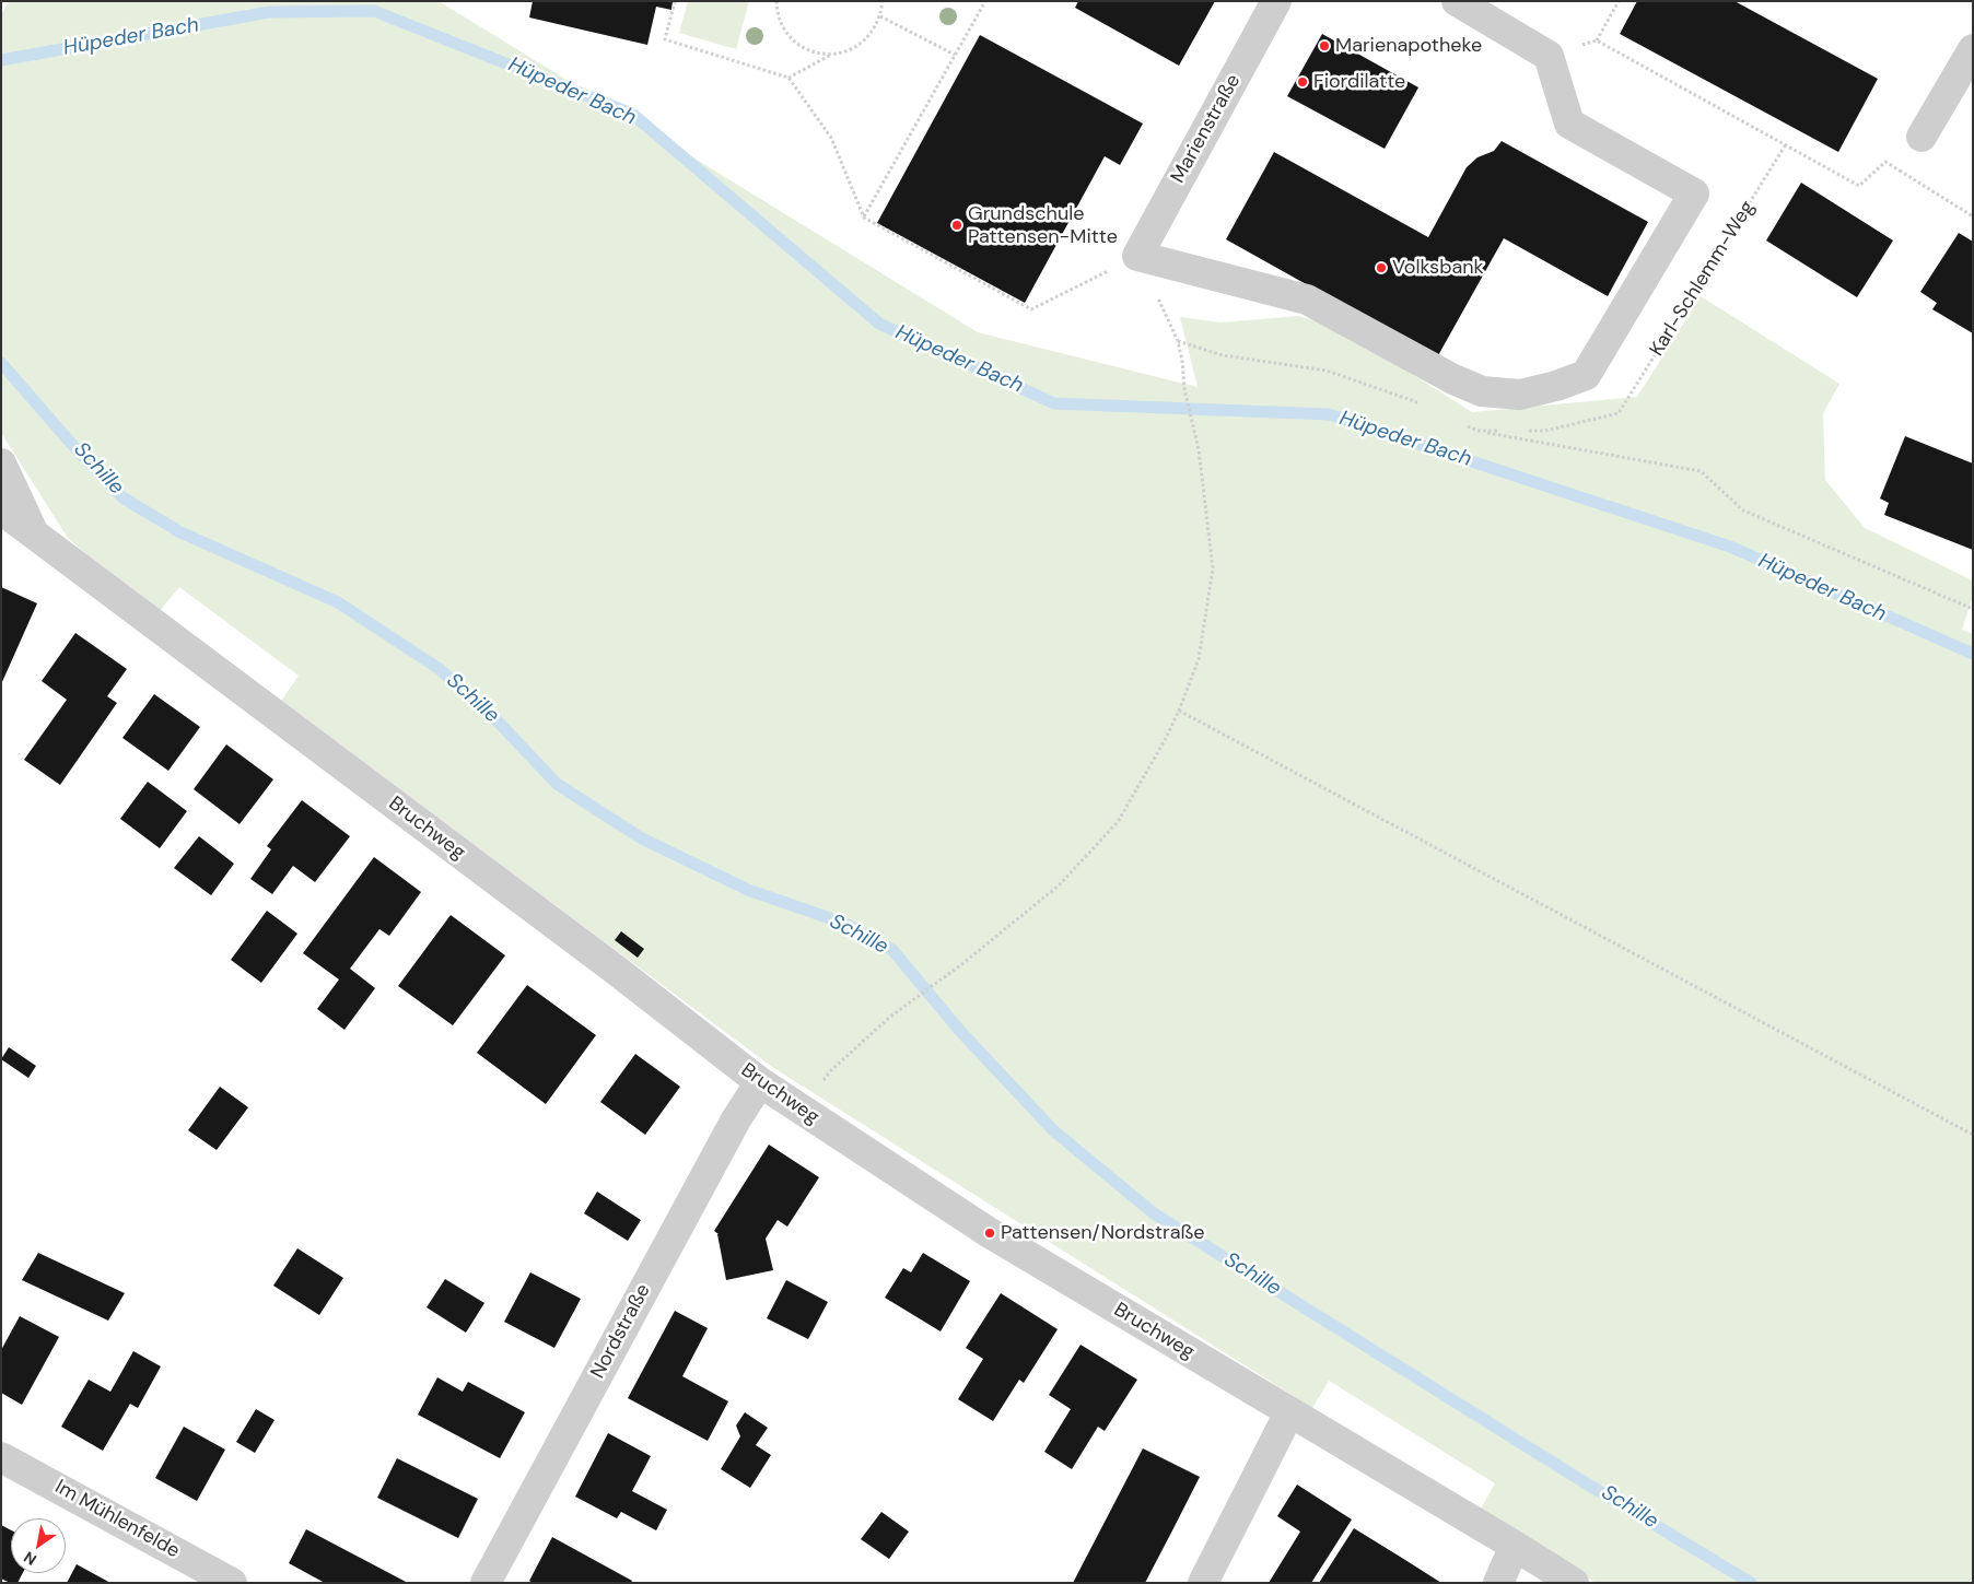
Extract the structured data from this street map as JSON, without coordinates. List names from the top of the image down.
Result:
{
  "streets": {
    "street": [
      "Marienstraße",
      "Bruchweg",
      "Nordstraße",
      "Im Mühlenfelde"
    ],
    "path": ["Karl-Schlemm-Weg"]
  },
  "crossings": [
    ["Bruchweg", "Nordstraße"]
  ],
  "water": ["Hüpeder Bach", "Schille"],
  "places": [
    "Marienapotheke",
    "Fiordilatte",
    "Grundschule Pattensen-Mitte",
    "Volksbank",
    "Pattensen/Nordstraße"
  ],
  "north": "bottom left"
}
